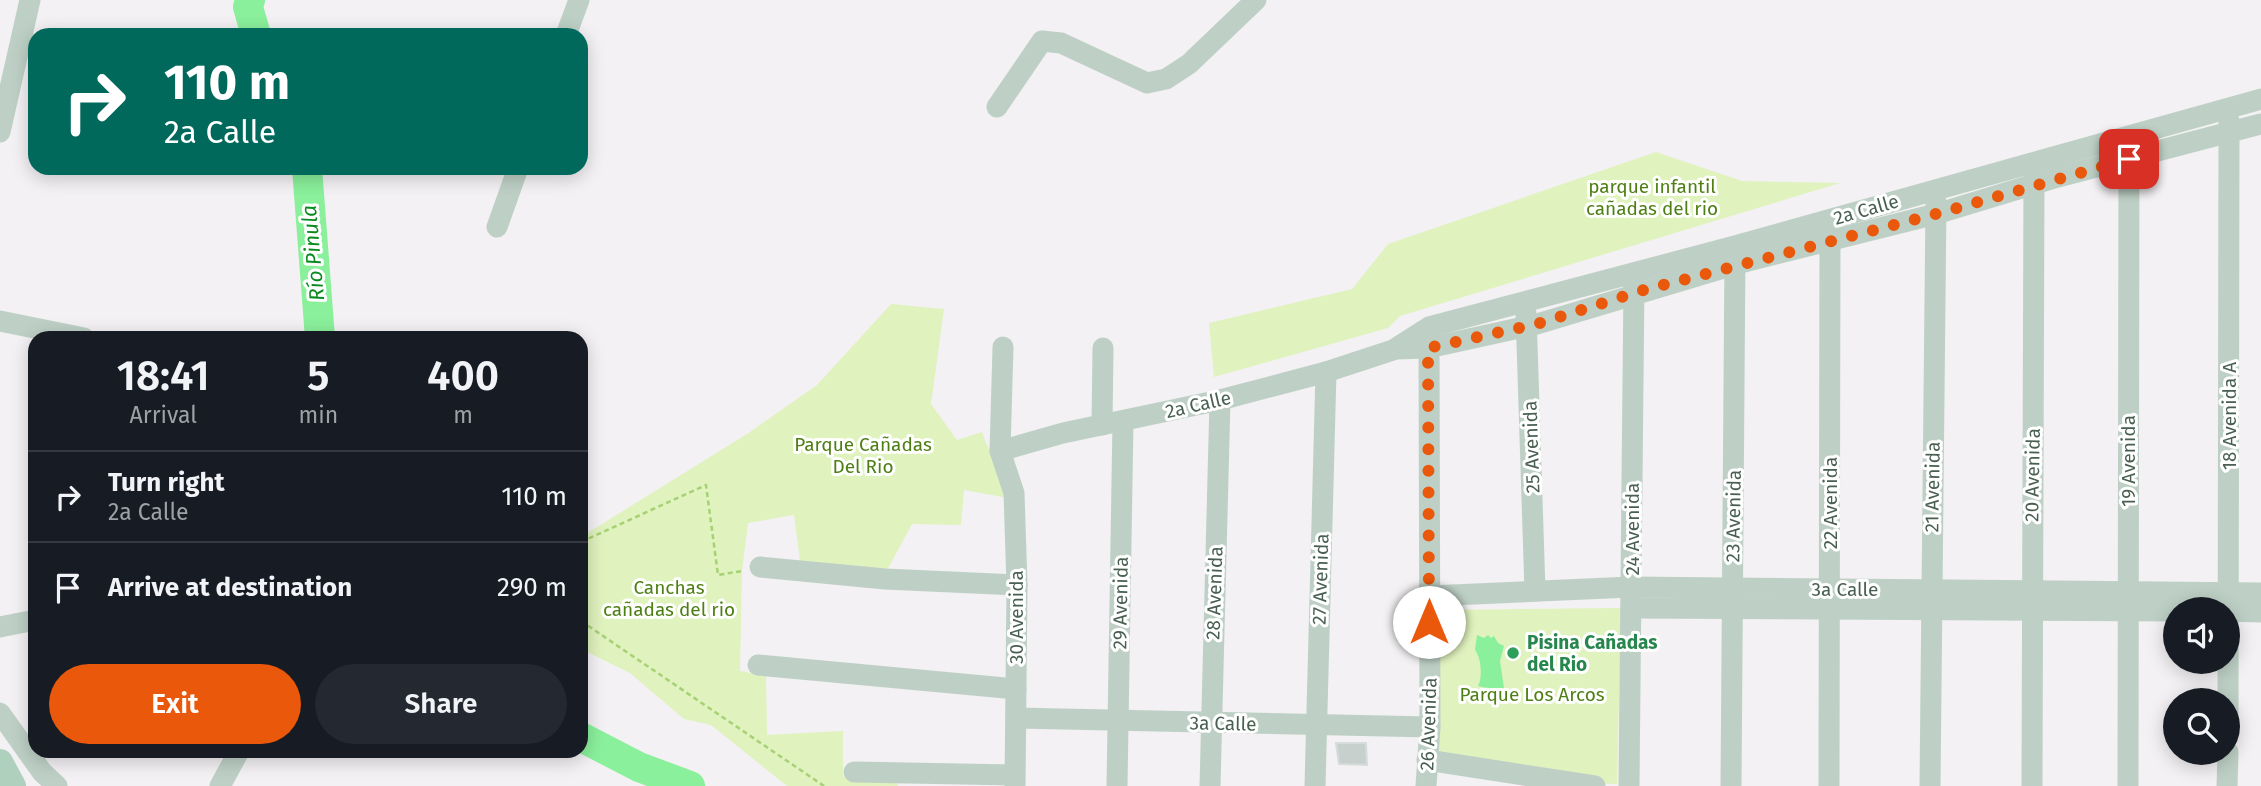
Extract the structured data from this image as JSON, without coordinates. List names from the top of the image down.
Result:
{
  "streets": {
    "street": [
      "2a Calle",
      "18 Avenida A",
      "25 Avenida",
      "19 Avenida",
      "20 Avenida",
      "21 Avenida",
      "22 Avenida",
      "23 Avenida",
      "24 Avenida",
      "27 Avenida",
      "3a Calle",
      "28 Avenida",
      "29 Avenida",
      "30 Avenida",
      "26 Avenida"
    ]
  },
  "crossings": [
    ["2a Calle", "18 Avenida A"],
    ["2a Calle", "25 Avenida"],
    ["2a Calle", "19 Avenida"],
    ["2a Calle", "20 Avenida"],
    ["2a Calle", "21 Avenida"],
    ["2a Calle", "22 Avenida"],
    ["2a Calle", "23 Avenida"],
    ["2a Calle", "24 Avenida"],
    ["2a Calle", "27 Avenida"],
    ["2a Calle", "28 Avenida"],
    ["2a Calle", "29 Avenida"],
    ["2a Calle", "30 Avenida"],
    ["2a Calle", "26 Avenida"],
    ["25 Avenida", "3a Calle"],
    ["19 Avenida", "3a Calle"],
    ["20 Avenida", "3a Calle"],
    ["21 Avenida", "3a Calle"],
    ["22 Avenida", "3a Calle"],
    ["23 Avenida", "3a Calle"],
    ["24 Avenida", "3a Calle"],
    ["27 Avenida", "3a Calle"],
    ["3a Calle", "28 Avenida"],
    ["3a Calle", "29 Avenida"],
    ["3a Calle", "30 Avenida"],
    ["3a Calle", "26 Avenida"]
  ],
  "water": ["Río Pinula"],
  "parks": [
    "parque infantil cañadas del rio",
    "Parque Cañadas Del Rio",
    "Canchas cañadas del rio",
    "Parque Los Arcos"
  ],
  "places": ["Pisina Cañadas del Rio"],
  "page": {
    "turn": ["110 m", "2a Calle"],
    "eta": [
      "18:41",
      "Arrival",
      "5",
      "min",
      "400",
      "m"
    ],
    "list": [
      {
        "name": "Turn right",
        "note": "2a Calle",
        "value": "110 m"
      },
      {
        "name": "Arrive at destination",
        "value": "290 m"
      }
    ],
    "buttons": ["Exit", "Share"]
  }
}
